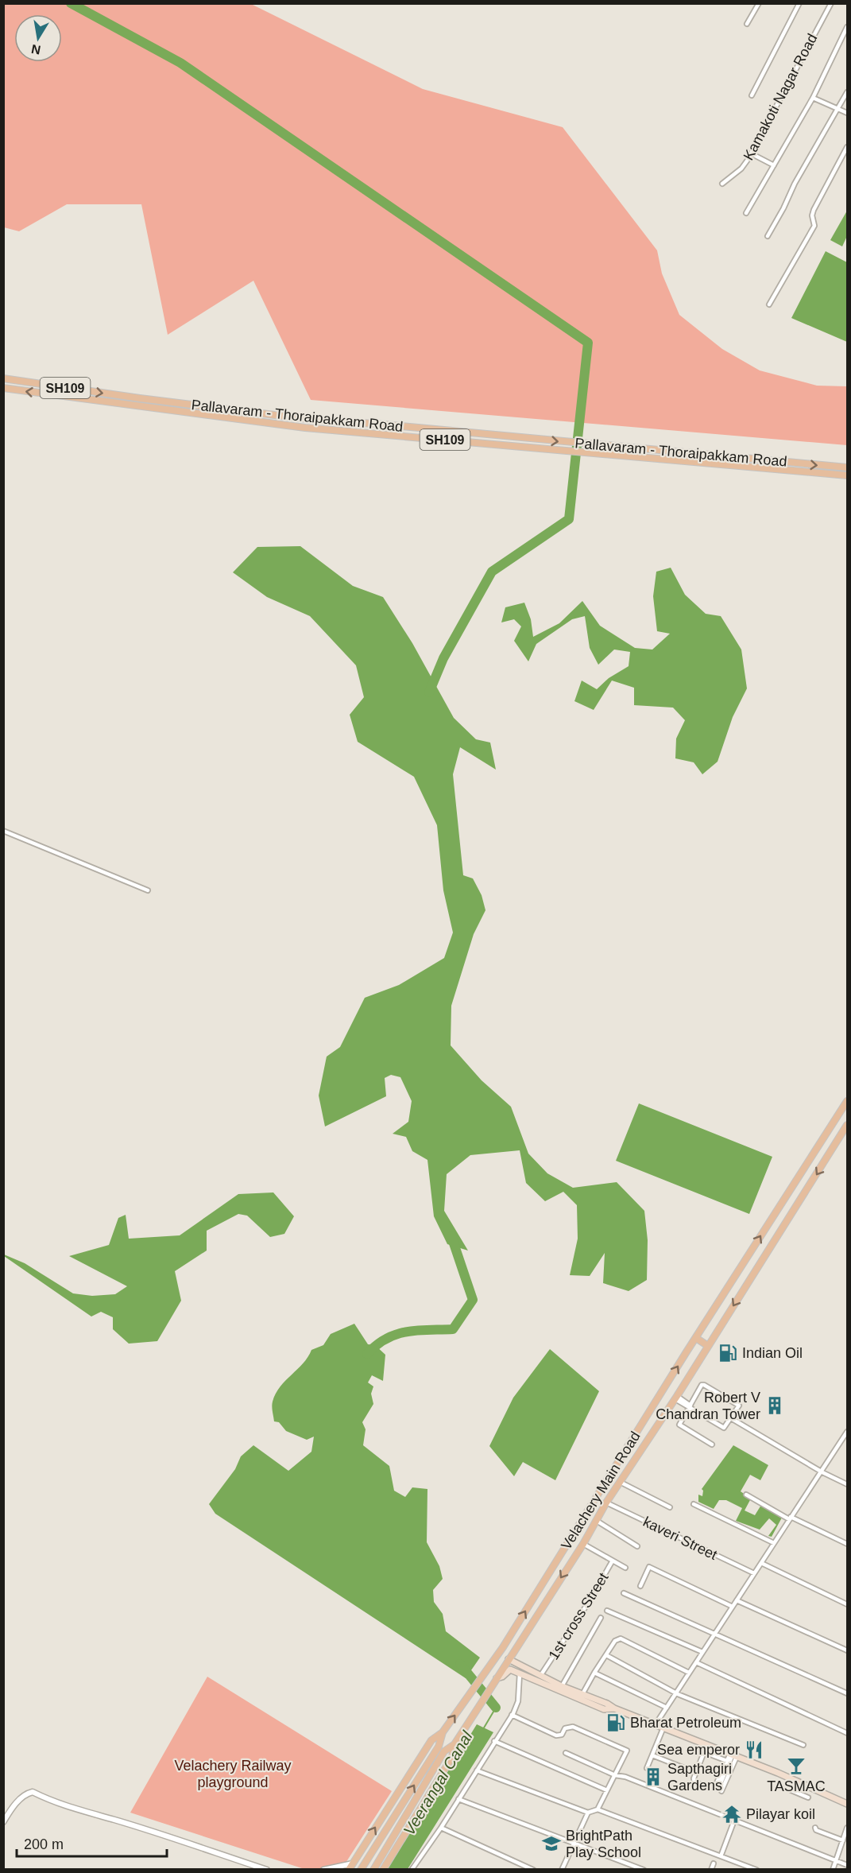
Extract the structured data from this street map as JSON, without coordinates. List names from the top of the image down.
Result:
{
  "streets": {
    "main road": ["SH109", "Pallavaram - Thoraipakkam Road", "Velachery Main Road"],
    "street": ["Kamakoti Nagar Road", "kaveri Street", "1st cross Street"]
  },
  "crossings": [
    ["Velachery Main Road", "kaveri Street"],
    ["Velachery Main Road", "1st cross Street"]
  ],
  "water": ["Veerangal Canal"],
  "parks": ["Velachery Railway playground"],
  "places": {
    "fuel station": ["Indian Oil", "Bharat Petroleum"],
    "building": ["Robert V Chandran Tower", "Sapthagiri Gardens"],
    "restaurant": ["Sea emperor"],
    "bar": ["TASMAC"],
    "temple": ["Pilayar koil"],
    "school or university": ["BrightPath Play School"]
  },
  "scale_bar": "200 m",
  "north": "bottom"
}
